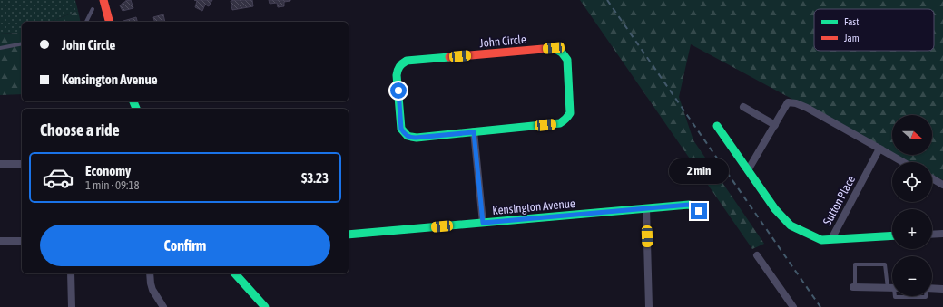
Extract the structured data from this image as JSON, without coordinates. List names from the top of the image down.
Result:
{
  "streets": {
    "street": ["John Circle", "Sutton Place", "Kensington Avenue"]
  },
  "legend": ["Fast", "Jam"],
  "north": "right",
  "page": {
    "banner": ["John Circle", "Kensington Avenue"],
    "heading": "Choose a ride",
    "map_buttons": ["+", "−"],
    "list": [
      {
        "name": "Economy",
        "note": "1 min · 09:18",
        "value": "$3.23"
      }
    ],
    "bubble": "2 min",
    "buttons": "Confirm"
  }
}
